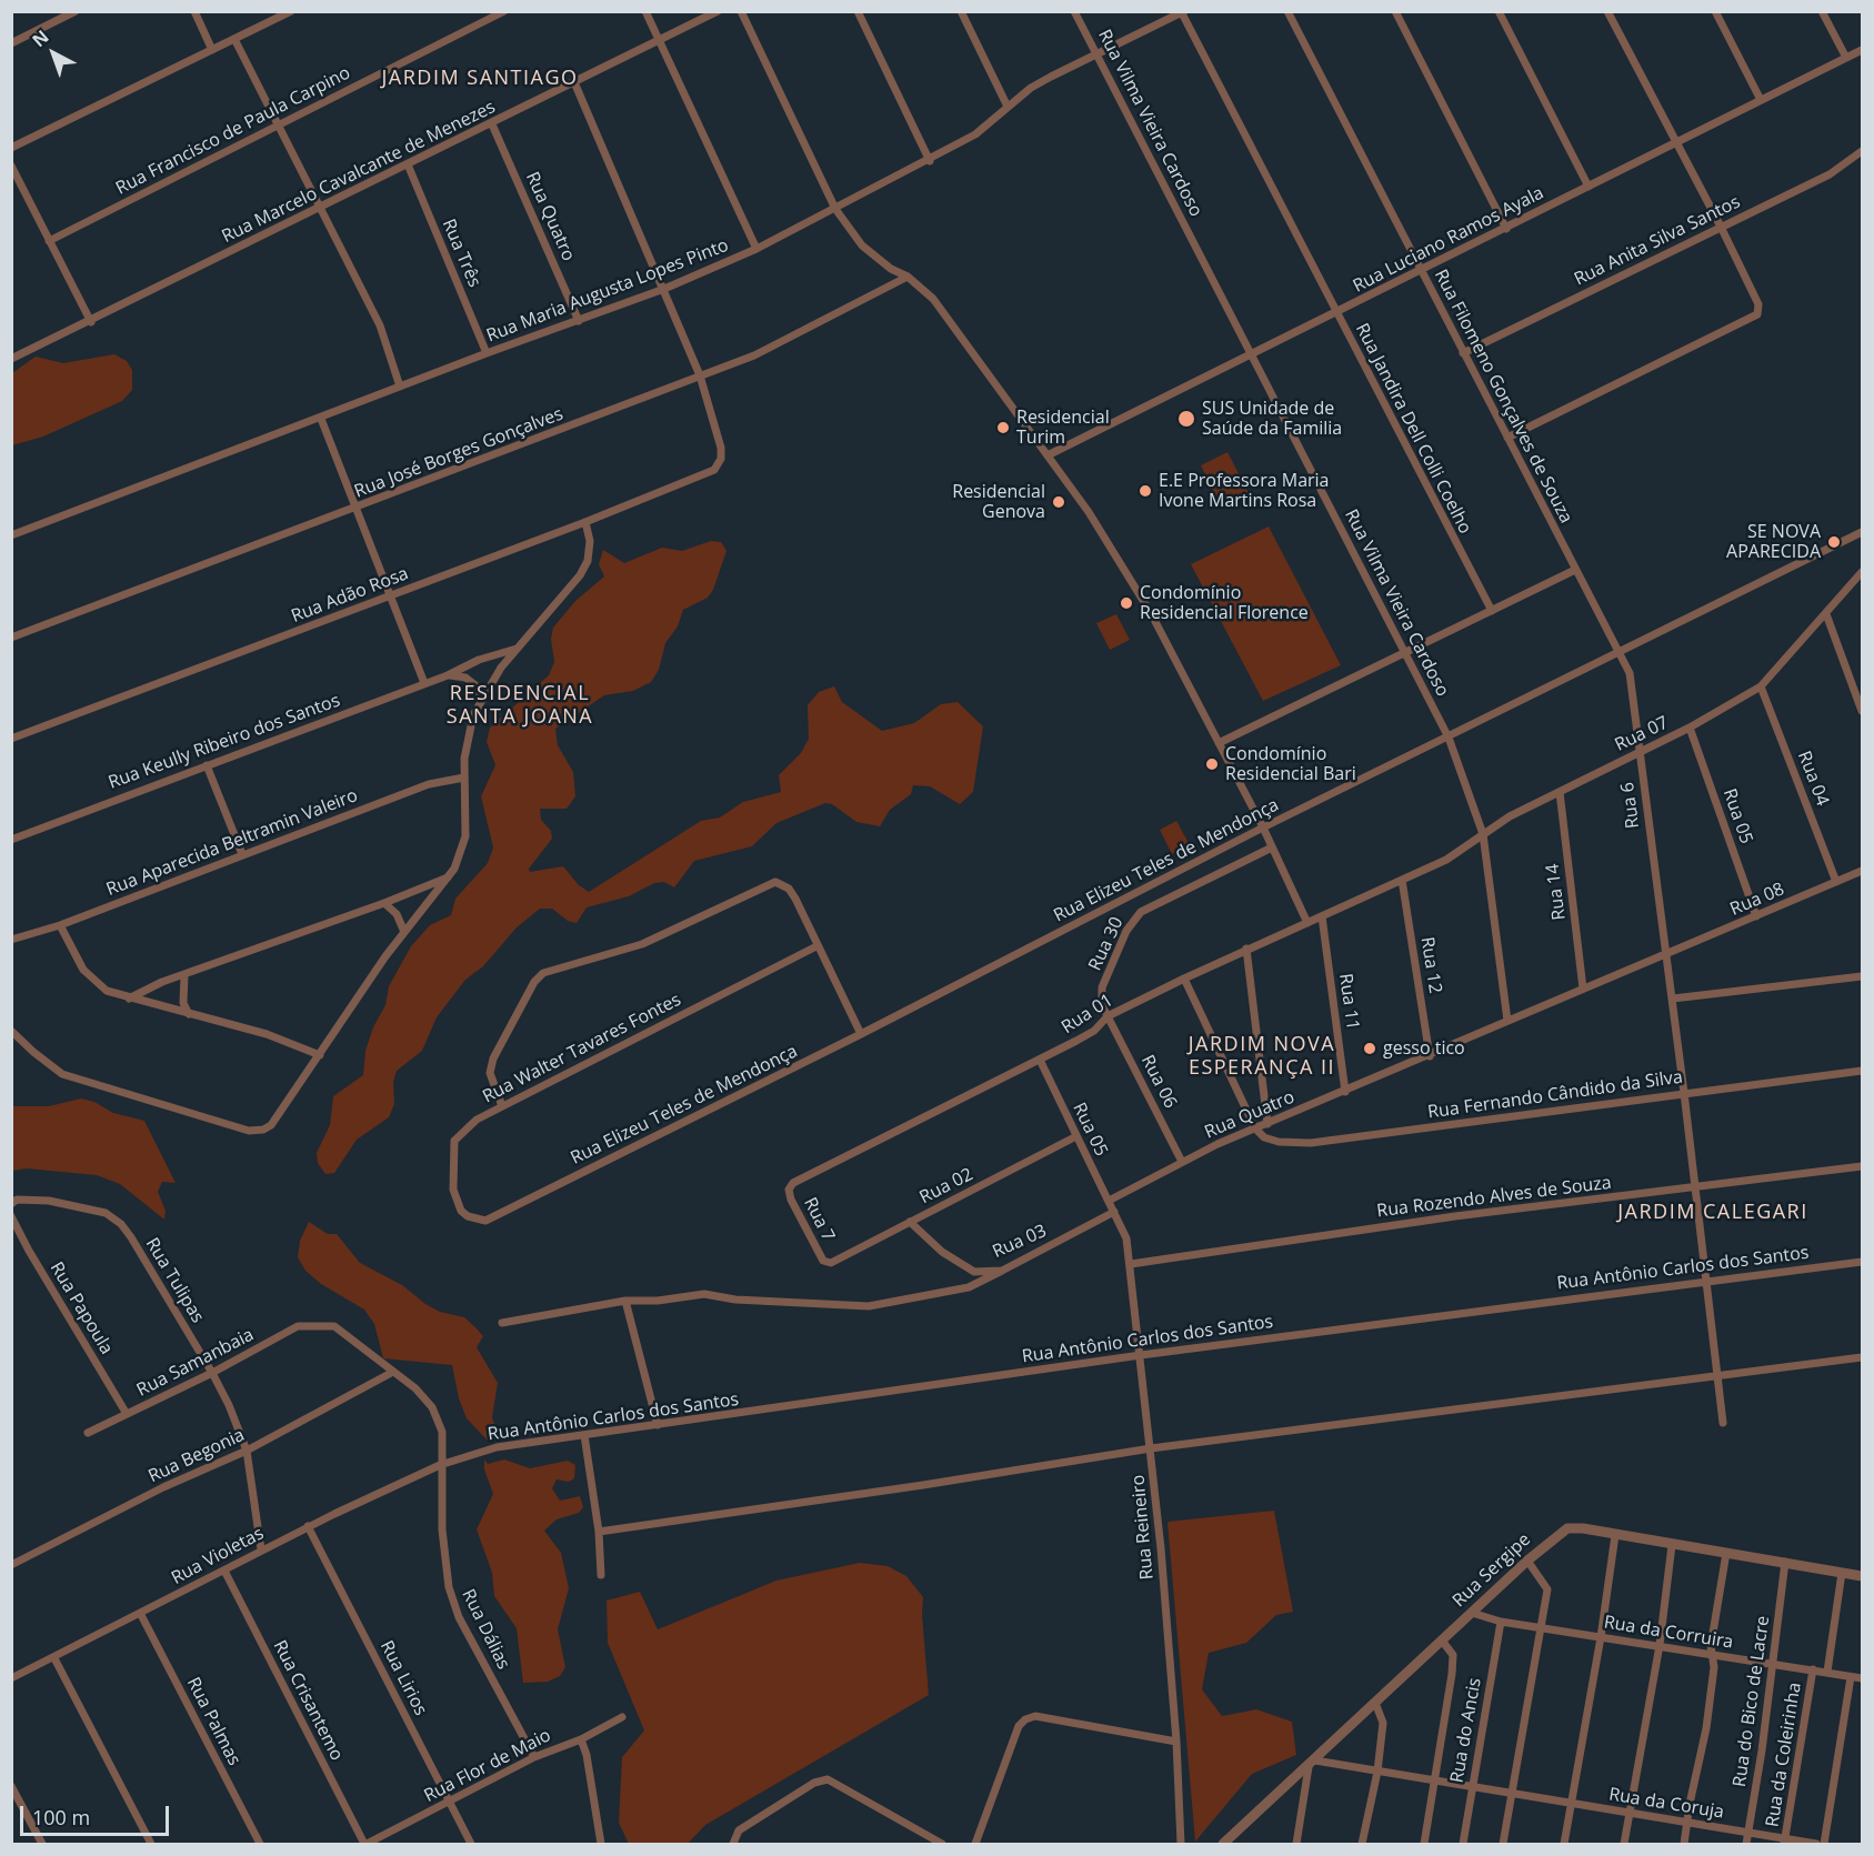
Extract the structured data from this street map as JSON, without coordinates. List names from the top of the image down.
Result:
{
  "streets": {
    "street": [
      "Rua Vilma Vieira Cardoso",
      "Rua Francisco de Paula Carpino",
      "Rua Marcelo Cavalcante de Menezes",
      "Rua Quatro",
      "Rua Luciano Ramos Ayala",
      "Rua Anita Silva Santos",
      "Rua Três",
      "Rua Maria Augusta Lopes Pinto",
      "Rua Filomeno Gonçalves de Souza",
      "Rua Jandira Dell Colli Coelho",
      "Rua José Borges Gonçalves",
      "Rua Adão Rosa",
      "Rua 07",
      "Rua Keully Ribeiro dos Santos",
      "Rua 04",
      "Rua 6",
      "Rua 05",
      "Rua Aparecida Beltramin Valeiro",
      "Rua Elizeu Teles de Mendonça",
      "Rua 14",
      "Rua 08",
      "Rua 30",
      "Rua 12",
      "Rua 11",
      "Rua 01",
      "Rua Walter Tavares Fontes",
      "Rua 06",
      "Rua Fernando Cândido da Silva",
      "Rua 02",
      "Rua Rozendo Alves de Souza",
      "Rua 7",
      "Rua 03",
      "Rua Antônio Carlos dos Santos",
      "Rua Tulipas",
      "Rua Papoula",
      "Rua Samanbaia",
      "Rua Begonia",
      "Rua Reineiro",
      "Rua Violetas",
      "Rua Sergipe",
      "Rua Dálias",
      "Rua da Corruira",
      "Rua Lirios",
      "Rua Crisantemo",
      "Rua do Bico de Lacre",
      "Rua Palmas",
      "Rua do Ancis",
      "Rua da Coleirinha",
      "Rua Flor de Maio",
      "Rua da Coruja"
    ]
  },
  "crossings": [
    ["Rua Vilma Vieira Cardoso", "Rua Quatro"],
    ["Rua Vilma Vieira Cardoso", "Rua Luciano Ramos Ayala"],
    ["Rua Vilma Vieira Cardoso", "Rua Maria Augusta Lopes Pinto"],
    ["Rua Vilma Vieira Cardoso", "Rua 07"],
    ["Rua Vilma Vieira Cardoso", "Rua Elizeu Teles de Mendonça"],
    ["Rua Marcelo Cavalcante de Menezes", "Rua Quatro"],
    ["Rua Marcelo Cavalcante de Menezes", "Rua Três"],
    ["Rua Quatro", "Rua Maria Augusta Lopes Pinto"],
    ["Rua Quatro", "Rua 6"],
    ["Rua Quatro", "Rua 05"],
    ["Rua Quatro", "Rua 14"],
    ["Rua Quatro", "Rua 08"],
    ["Rua Quatro", "Rua 12"],
    ["Rua Quatro", "Rua 11"],
    ["Rua Quatro", "Rua 06"],
    ["Rua Quatro", "Rua Fernando Cândido da Silva"],
    ["Rua Luciano Ramos Ayala", "Rua Filomeno Gonçalves de Souza"],
    ["Rua Luciano Ramos Ayala", "Rua Jandira Dell Colli Coelho"],
    ["Rua Anita Silva Santos", "Rua Filomeno Gonçalves de Souza"],
    ["Rua Três", "Rua Maria Augusta Lopes Pinto"],
    ["Rua Maria Augusta Lopes Pinto", "Rua Jandira Dell Colli Coelho"],
    ["Rua Filomeno Gonçalves de Souza", "Rua 6"],
    ["Rua Filomeno Gonçalves de Souza", "Rua Elizeu Teles de Mendonça"],
    ["Rua José Borges Gonçalves", "Rua Adão Rosa"],
    ["Rua 07", "Rua 04"],
    ["Rua 07", "Rua 6"],
    ["Rua 07", "Rua 05"],
    ["Rua 07", "Rua 14"],
    ["Rua 07", "Rua 12"],
    ["Rua 07", "Rua 01"],
    ["Rua 04", "Rua 08"],
    ["Rua 6", "Rua Elizeu Teles de Mendonça"],
    ["Rua 6", "Rua 08"],
    ["Rua 6", "Rua Fernando Cândido da Silva"],
    ["Rua 6", "Rua Rozendo Alves de Souza"],
    ["Rua 6", "Rua Antônio Carlos dos Santos"],
    ["Rua 05", "Rua 08"],
    ["Rua 05", "Rua 01"],
    ["Rua 05", "Rua 02"],
    ["Rua 05", "Rua 03"],
    ["Rua 05", "Rua Reineiro"],
    ["Rua Elizeu Teles de Mendonça", "Rua Walter Tavares Fontes"],
    ["Rua 30", "Rua 01"],
    ["Rua 30", "Rua 06"],
    ["Rua 12", "Rua 01"],
    ["Rua 11", "Rua 01"],
    ["Rua 01", "Rua 06"],
    ["Rua 01", "Rua 7"],
    ["Rua 02", "Rua 7"],
    ["Rua 02", "Rua 03"],
    ["Rua Rozendo Alves de Souza", "Rua Reineiro"],
    ["Rua 03", "Rua Reineiro"],
    ["Rua Antônio Carlos dos Santos", "Rua Reineiro"],
    ["Rua Antônio Carlos dos Santos", "Rua Violetas"],
    ["Rua Antônio Carlos dos Santos", "Rua Dálias"],
    ["Rua Tulipas", "Rua Samanbaia"],
    ["Rua Tulipas", "Rua Begonia"],
    ["Rua Tulipas", "Rua Violetas"],
    ["Rua Papoula", "Rua Samanbaia"],
    ["Rua Samanbaia", "Rua Dálias"],
    ["Rua Begonia", "Rua Dálias"],
    ["Rua Violetas", "Rua Dálias"],
    ["Rua Violetas", "Rua Lirios"],
    ["Rua Violetas", "Rua Crisantemo"],
    ["Rua Violetas", "Rua Palmas"],
    ["Rua Sergipe", "Rua da Corruira"],
    ["Rua Sergipe", "Rua do Bico de Lacre"],
    ["Rua Sergipe", "Rua da Coleirinha"],
    ["Rua Dálias", "Rua Flor de Maio"],
    ["Rua da Corruira", "Rua do Bico de Lacre"],
    ["Rua da Corruira", "Rua do Ancis"],
    ["Rua da Corruira", "Rua da Coleirinha"],
    ["Rua Lirios", "Rua Flor de Maio"],
    ["Rua Crisantemo", "Rua Flor de Maio"],
    ["Rua do Bico de Lacre", "Rua da Coruja"],
    ["Rua do Ancis", "Rua da Coruja"],
    ["Rua da Coleirinha", "Rua da Coruja"]
  ],
  "districts": [
    "JARDIM SANTIAGO",
    "RESIDENCIAL SANTA JOANA",
    "JARDIM NOVA ESPERANÇA II",
    "JARDIM CALEGARI"
  ],
  "places": [
    "SUS Unidade de Saúde da Familia",
    "Residencial Turim",
    "E.E Professora Maria Ivone Martins Rosa",
    "Residencial Genova",
    "SE NOVA APARECIDA",
    "Condomínio Residencial Florence",
    "Condomínio Residencial Bari",
    "gesso tico"
  ],
  "scale_bar": "100 m",
  "north": "top left"
}
